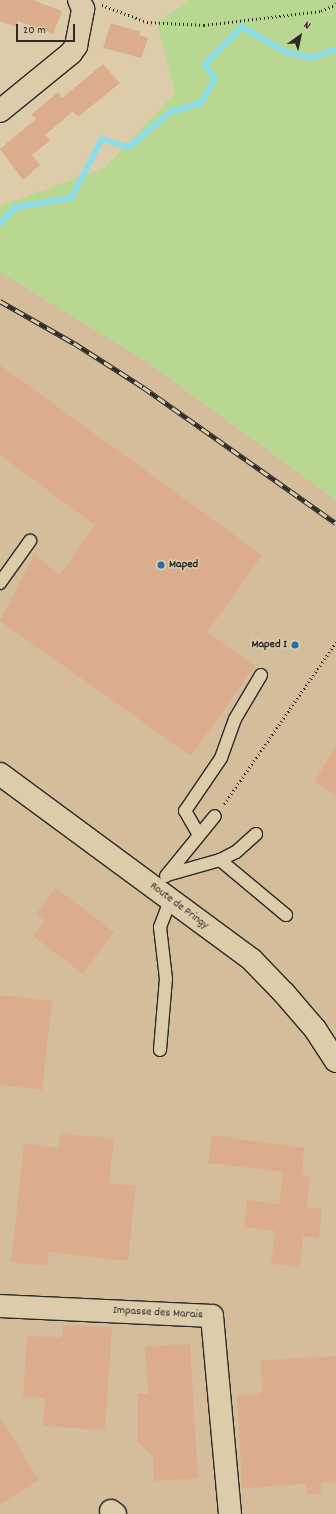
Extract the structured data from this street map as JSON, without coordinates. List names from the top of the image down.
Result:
{
  "streets": {
    "street": ["Route de Pringy", "Impasse des Marais"]
  },
  "places": ["Maped", "Maped I"],
  "scale_bar": "20 m",
  "north": "top right"
}
